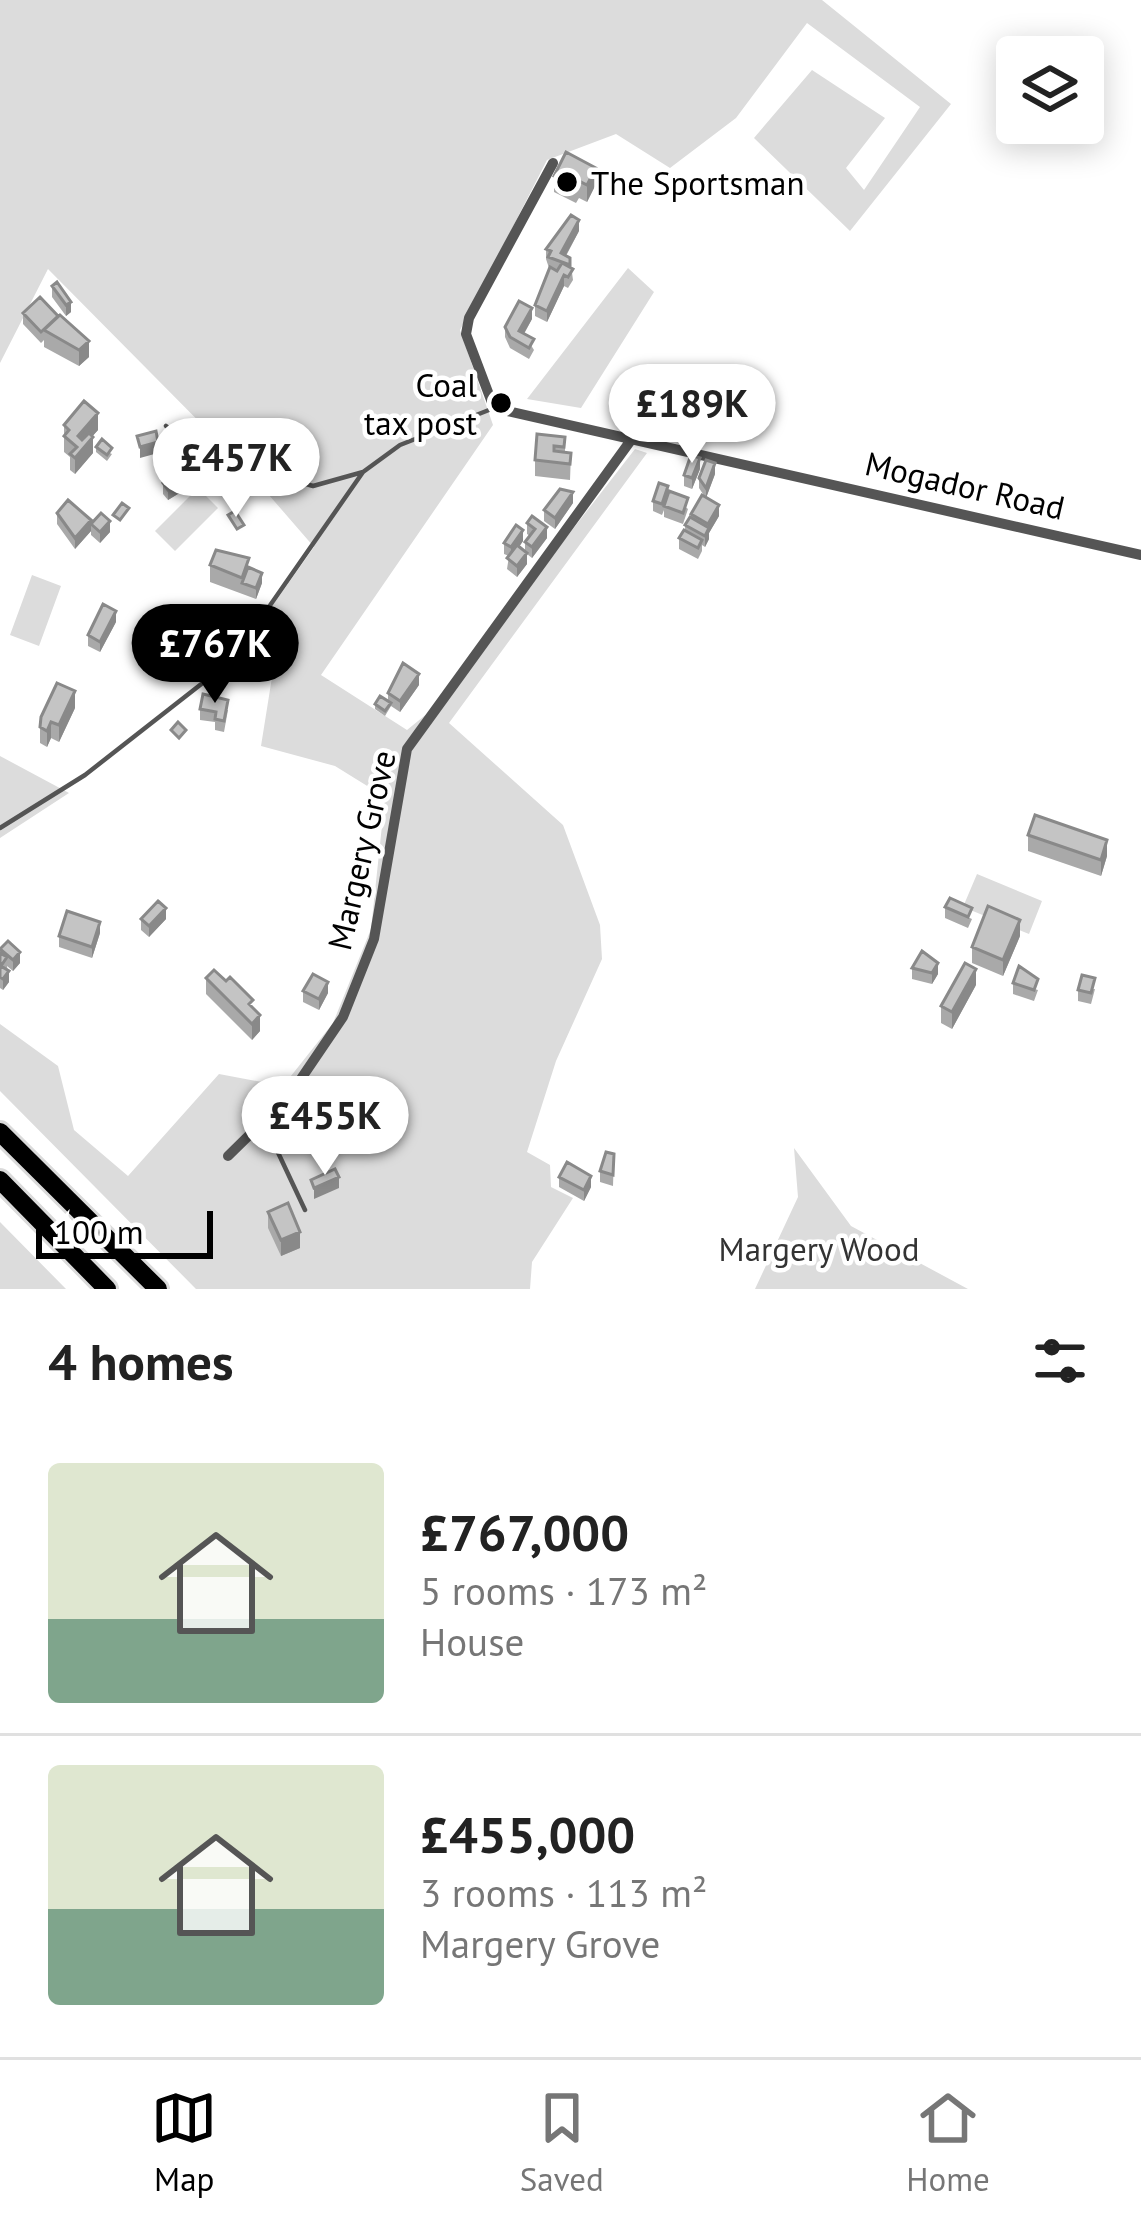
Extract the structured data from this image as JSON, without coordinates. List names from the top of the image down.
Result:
{
  "streets": {
    "street": ["Mogador Road", "Margery Grove"]
  },
  "crossings": [
    ["Mogador Road", "Margery Grove"]
  ],
  "parks": ["Margery Wood"],
  "places": ["The Sportsman", "Coal tax post"],
  "scale_bar": "100 m",
  "page": {
    "price": [
      "£189K",
      "£457K",
      "£767K",
      "£455K"
    ],
    "scale": "100 m",
    "heading": "4 homes",
    "list": [
      {
        "name": "£767,000",
        "note": "5 rooms · 173 m² · House"
      },
      {
        "name": "£455,000",
        "note": "3 rooms · 113 m² · Margery Grove"
      }
    ],
    "tabs": ["Map", "Saved", "Home"]
  }
}
